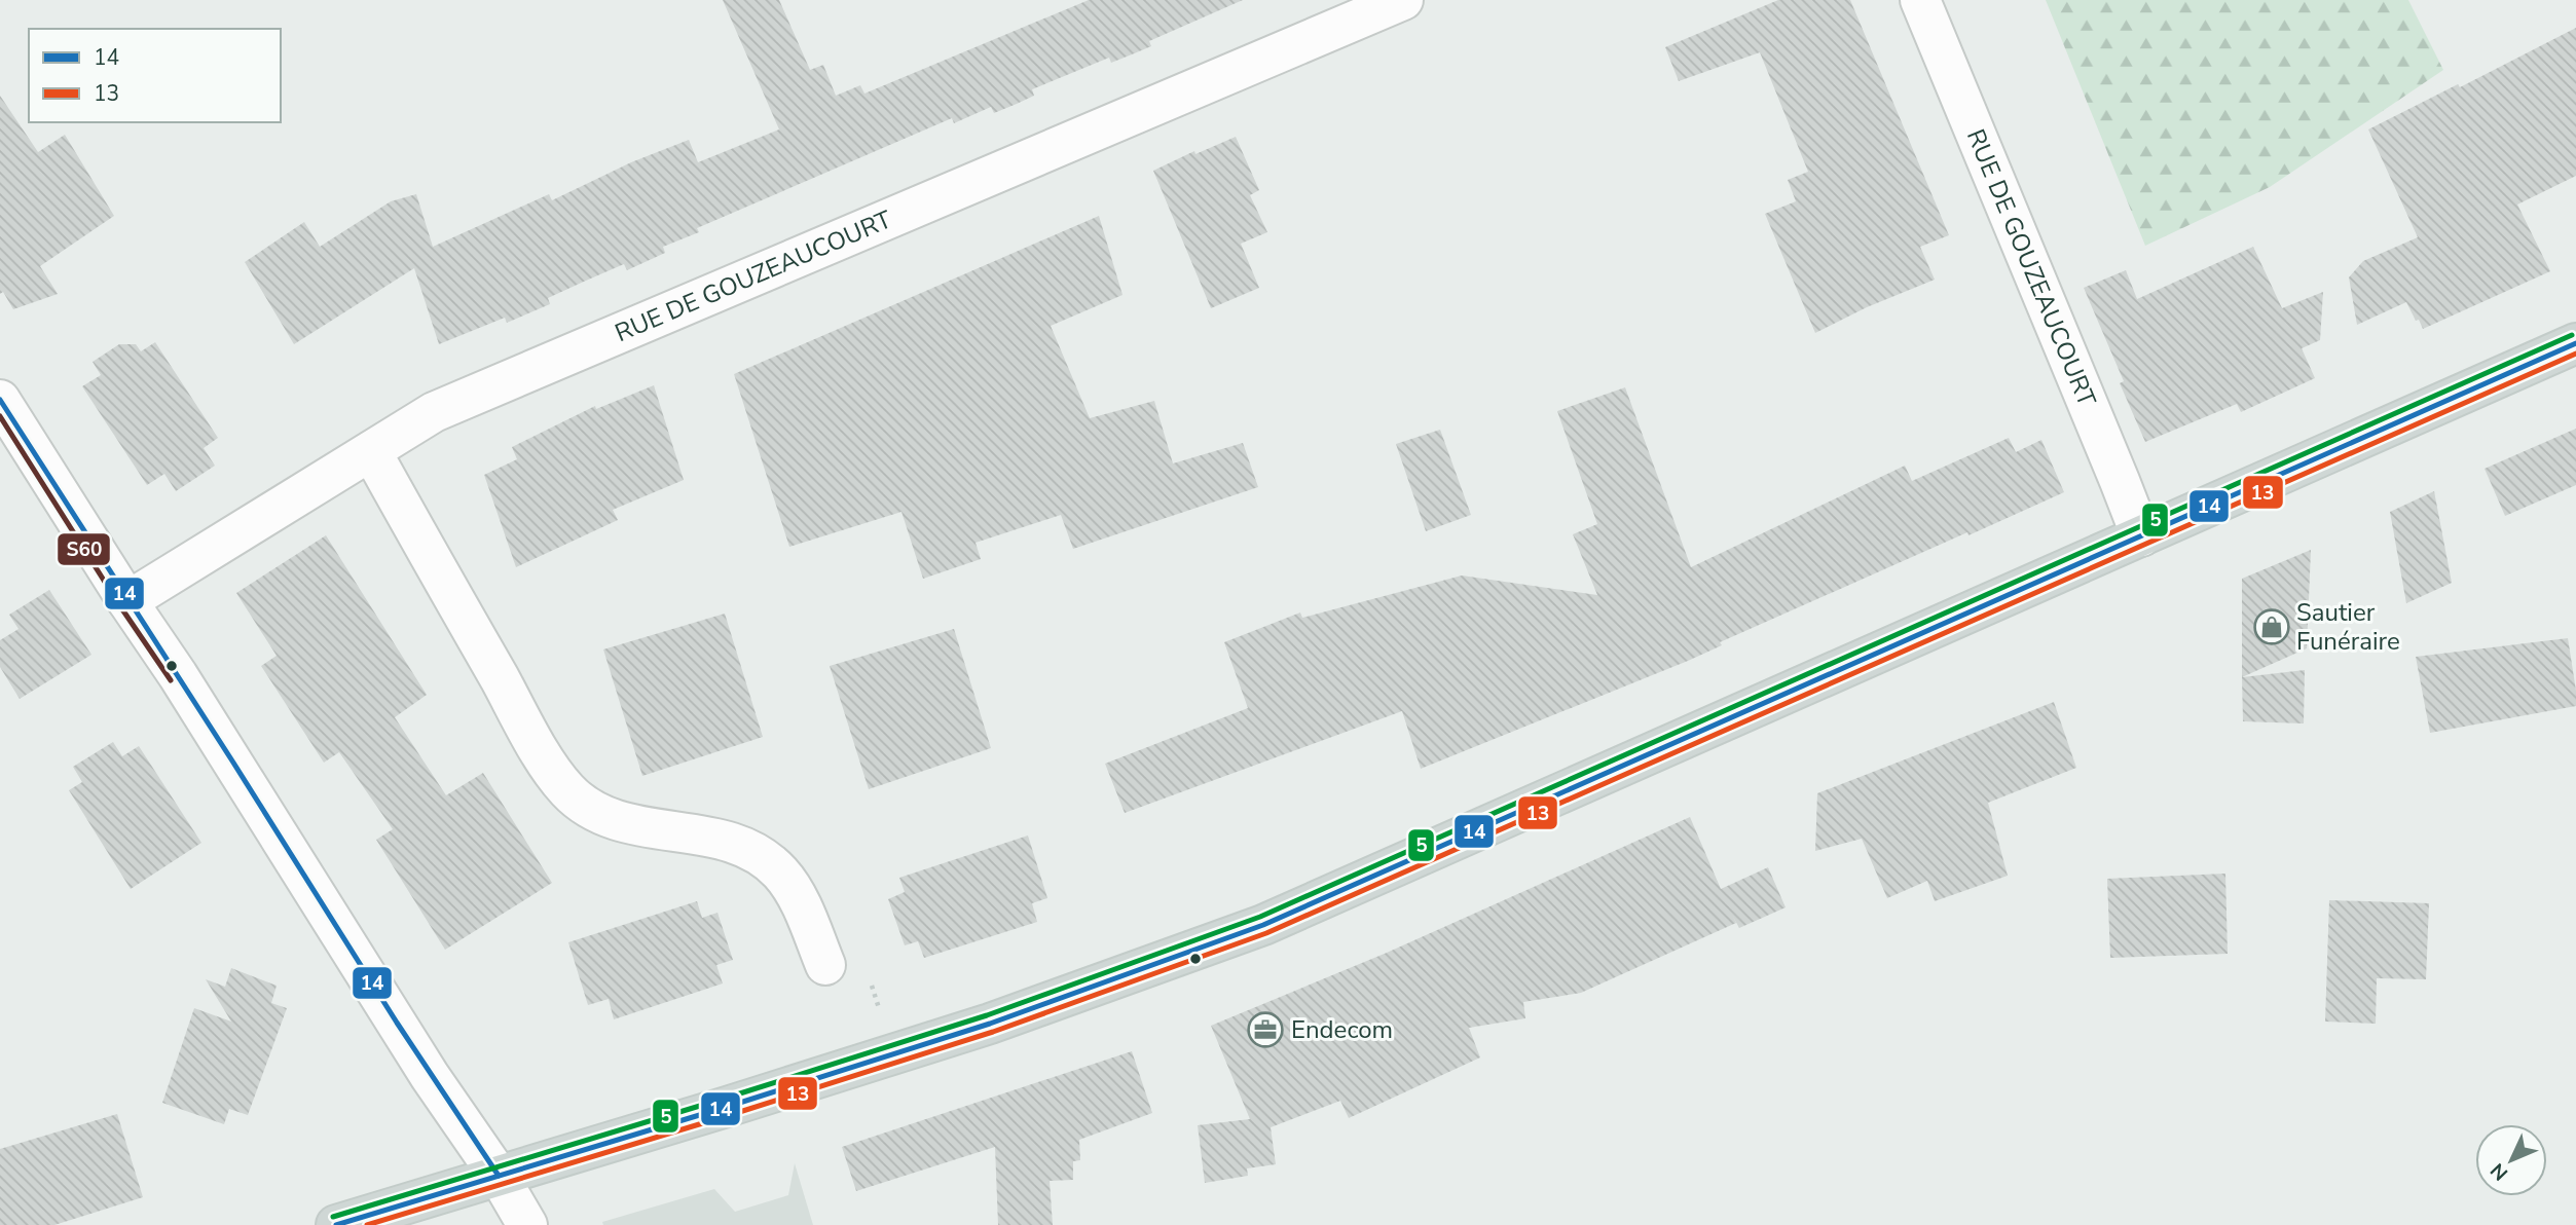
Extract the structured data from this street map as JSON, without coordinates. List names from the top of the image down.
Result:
{
  "streets": {
    "street": ["RUE DE GOUZEAUCOURT"]
  },
  "places": {
    "shop": ["Sautier Funéraire"],
    "office": ["Endecom"]
  },
  "lines": [
    "transit line 5",
    "transit line 14",
    "transit line 13",
    "transit line S60"
  ],
  "legend": ["14", "13"],
  "north": "bottom left"
}
